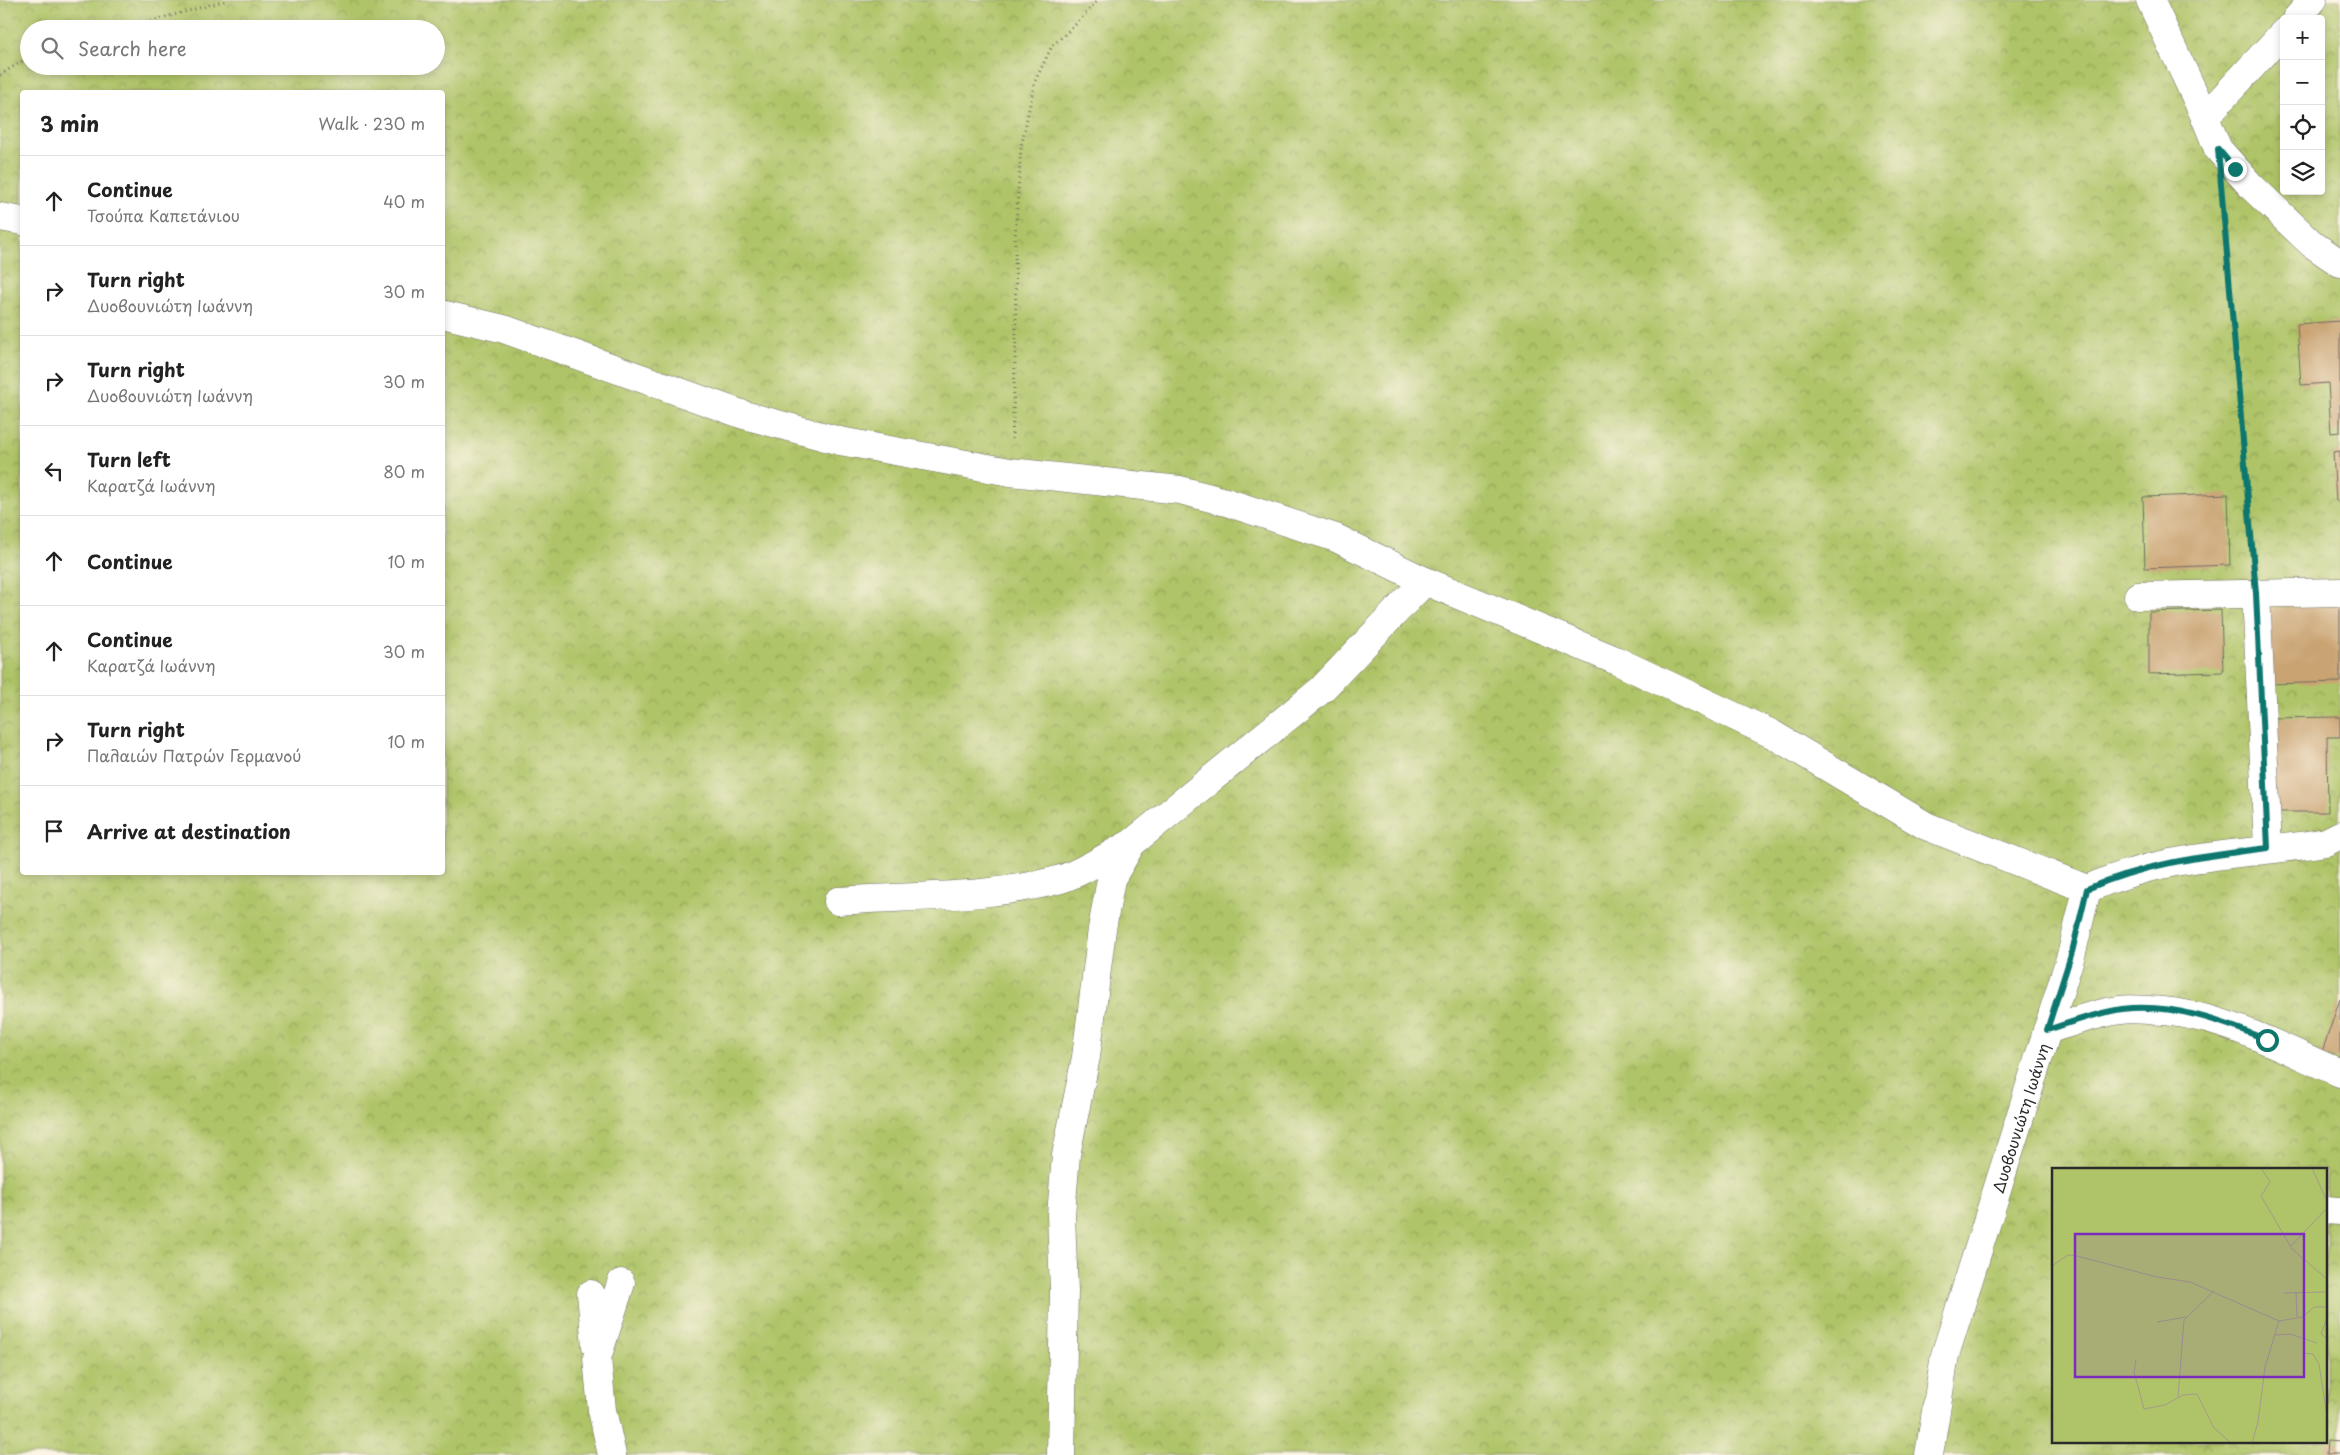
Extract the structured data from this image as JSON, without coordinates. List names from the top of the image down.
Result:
{
  "streets": {
    "street": ["Δυοβουνιώτη Ιωάννη"]
  },
  "page": {
    "map_buttons": ["+", "−"],
    "search": "Search here",
    "heading": ["3 min", "Walk · 230 m"],
    "list": [
      ["Continue", "Τσούπα Καπετάνιου", "40 m"],
      ["Turn right", "Δυοβουνιώτη Ιωάννη", "30 m"],
      ["Turn right", "Δυοβουνιώτη Ιωάννη", "30 m"],
      ["Turn left", "Καρατζά Ιωάννη", "80 m"],
      ["Continue", "10 m"],
      ["Continue", "Καρατζά Ιωάννη", "30 m"],
      ["Turn right", "Παλαιών Πατρών Γερμανού", "10 m"],
      "Arrive at destination"
    ]
  }
}
